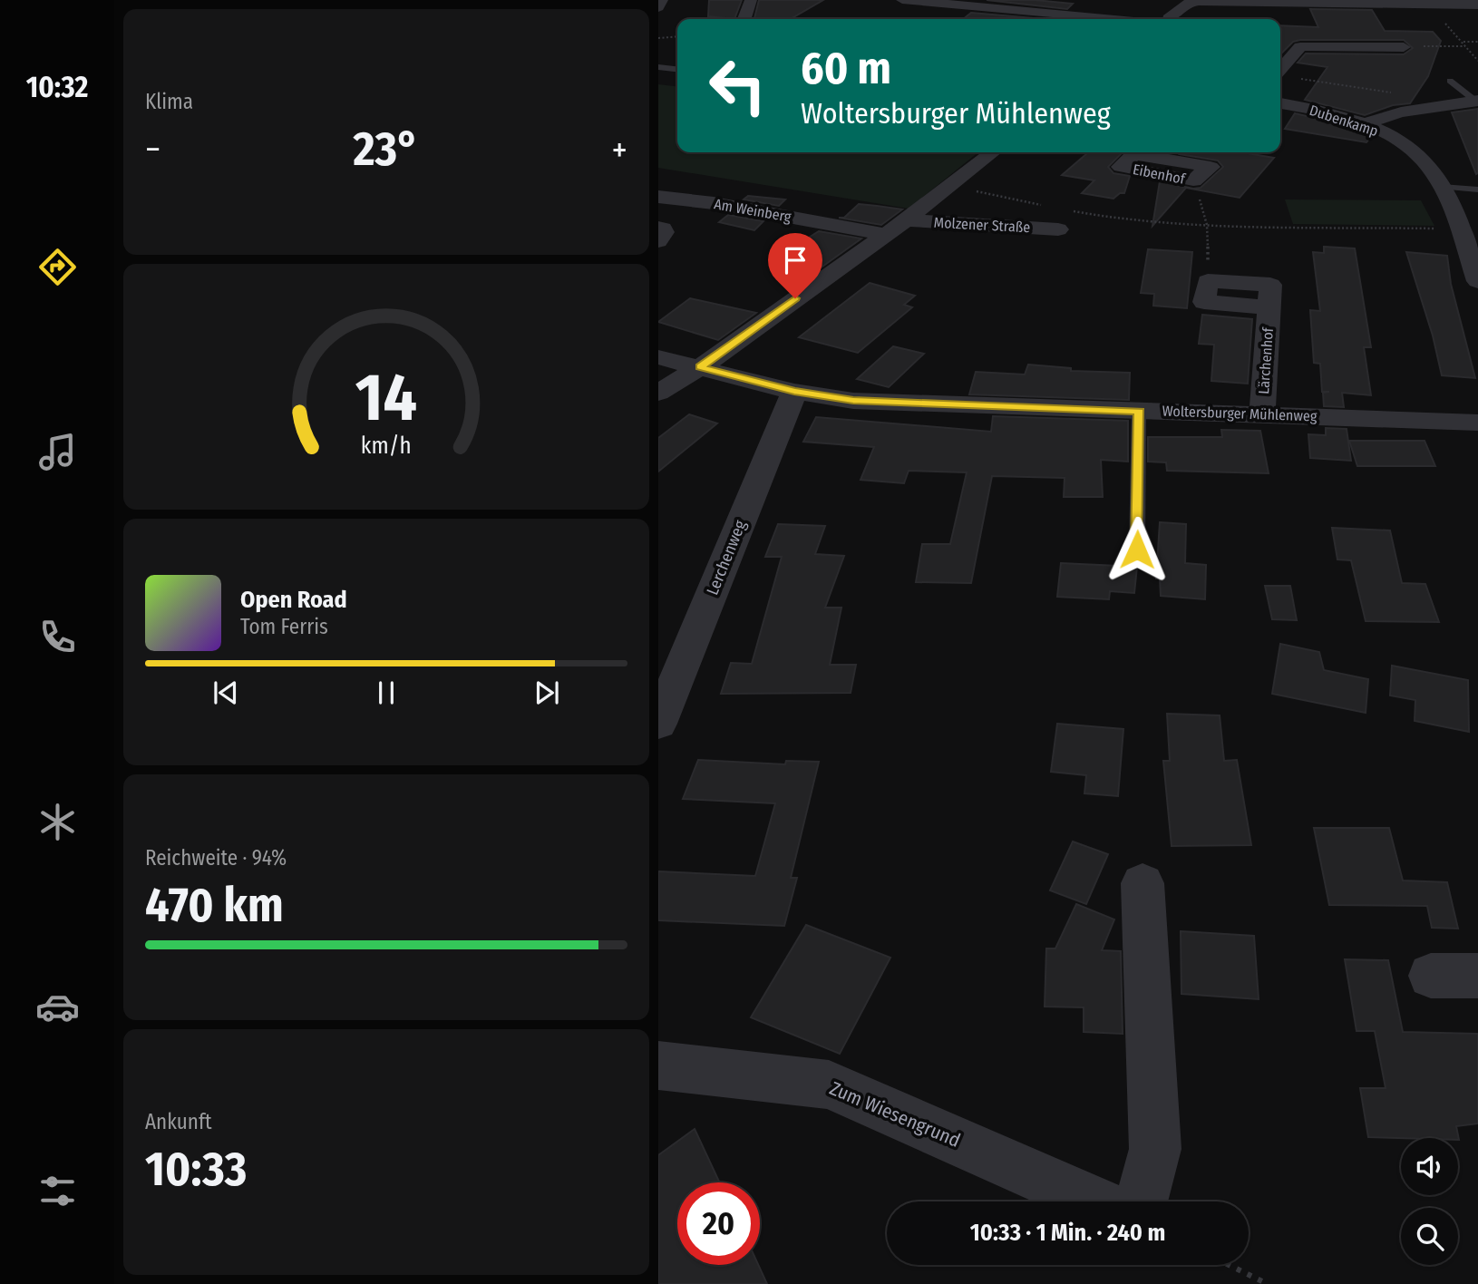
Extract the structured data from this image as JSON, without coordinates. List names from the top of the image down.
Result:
{
  "streets": {
    "street": [
      "Dubenkamp",
      "Eibenhof",
      "Am Weinberg",
      "Molzener Straße",
      "Lärchenhof",
      "Woltersburger Mühlenweg",
      "Lerchenweg",
      "Zum Wiesengrund"
    ]
  },
  "crossings": [
    ["Am Weinberg", "Molzener Straße"],
    ["Molzener Straße", "Woltersburger Mühlenweg"],
    ["Lärchenhof", "Woltersburger Mühlenweg"],
    ["Woltersburger Mühlenweg", "Lerchenweg"]
  ],
  "page": {
    "tabs": "10:32",
    "tile": [
      "Klima",
      ["Reichweite · 94%", "470 km"],
      ["Ankunft", "10:33"]
    ],
    "turn": ["60 m", "Woltersburger Mühlenweg"],
    "heat": ["−", "23°", "+"],
    "song": ["Open Road", "Tom Ferris"],
    "limit": "20",
    "trip": "10:33 · 1 Min. · 240 m",
    "gauge": ["14", "km/h"]
  }
}
